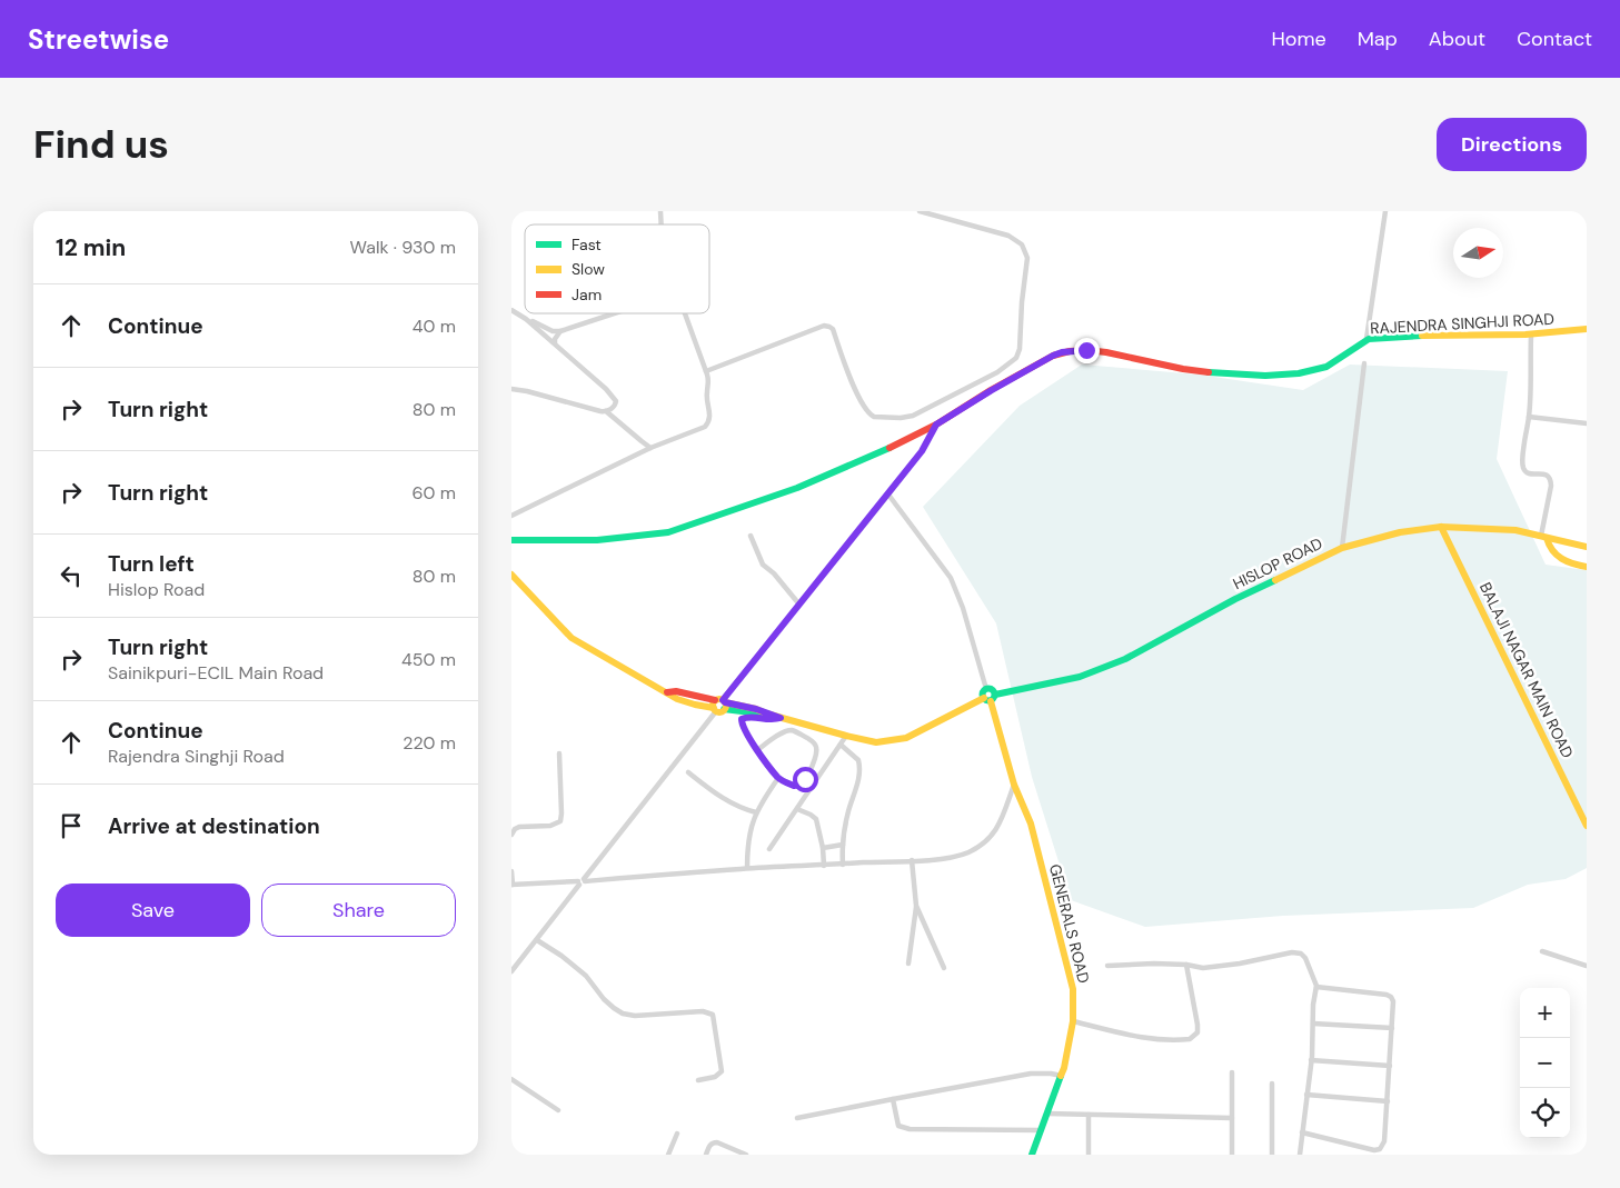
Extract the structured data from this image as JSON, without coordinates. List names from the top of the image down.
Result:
{
  "streets": {
    "street": [
      "RAJENDRA SINGHJI ROAD",
      "HISLOP ROAD",
      "BALAJI NAGAR MAIN ROAD",
      "GENERALS ROAD"
    ]
  },
  "crossings": [
    ["HISLOP ROAD", "BALAJI NAGAR MAIN ROAD"],
    ["HISLOP ROAD", "GENERALS ROAD"]
  ],
  "legend": ["Fast", "Slow", "Jam"],
  "north": "right",
  "page": {
    "header": "Streetwise",
    "nav": [
      "Home",
      "Map",
      "About",
      "Contact"
    ],
    "buttons": [
      "Directions",
      ["Save", "Share"]
    ],
    "title": "Find us",
    "heading": ["12 min", "Walk · 930 m"],
    "list": [
      ["Continue", "40 m"],
      ["Turn right", "80 m"],
      ["Turn right", "60 m"],
      ["Turn left", "Hislop Road", "80 m"],
      ["Turn right", "Sainikpuri-ECIL Main Road", "450 m"],
      ["Continue", "Rajendra Singhji Road", "220 m"],
      "Arrive at destination"
    ],
    "map_buttons": ["+", "−"]
  }
}
